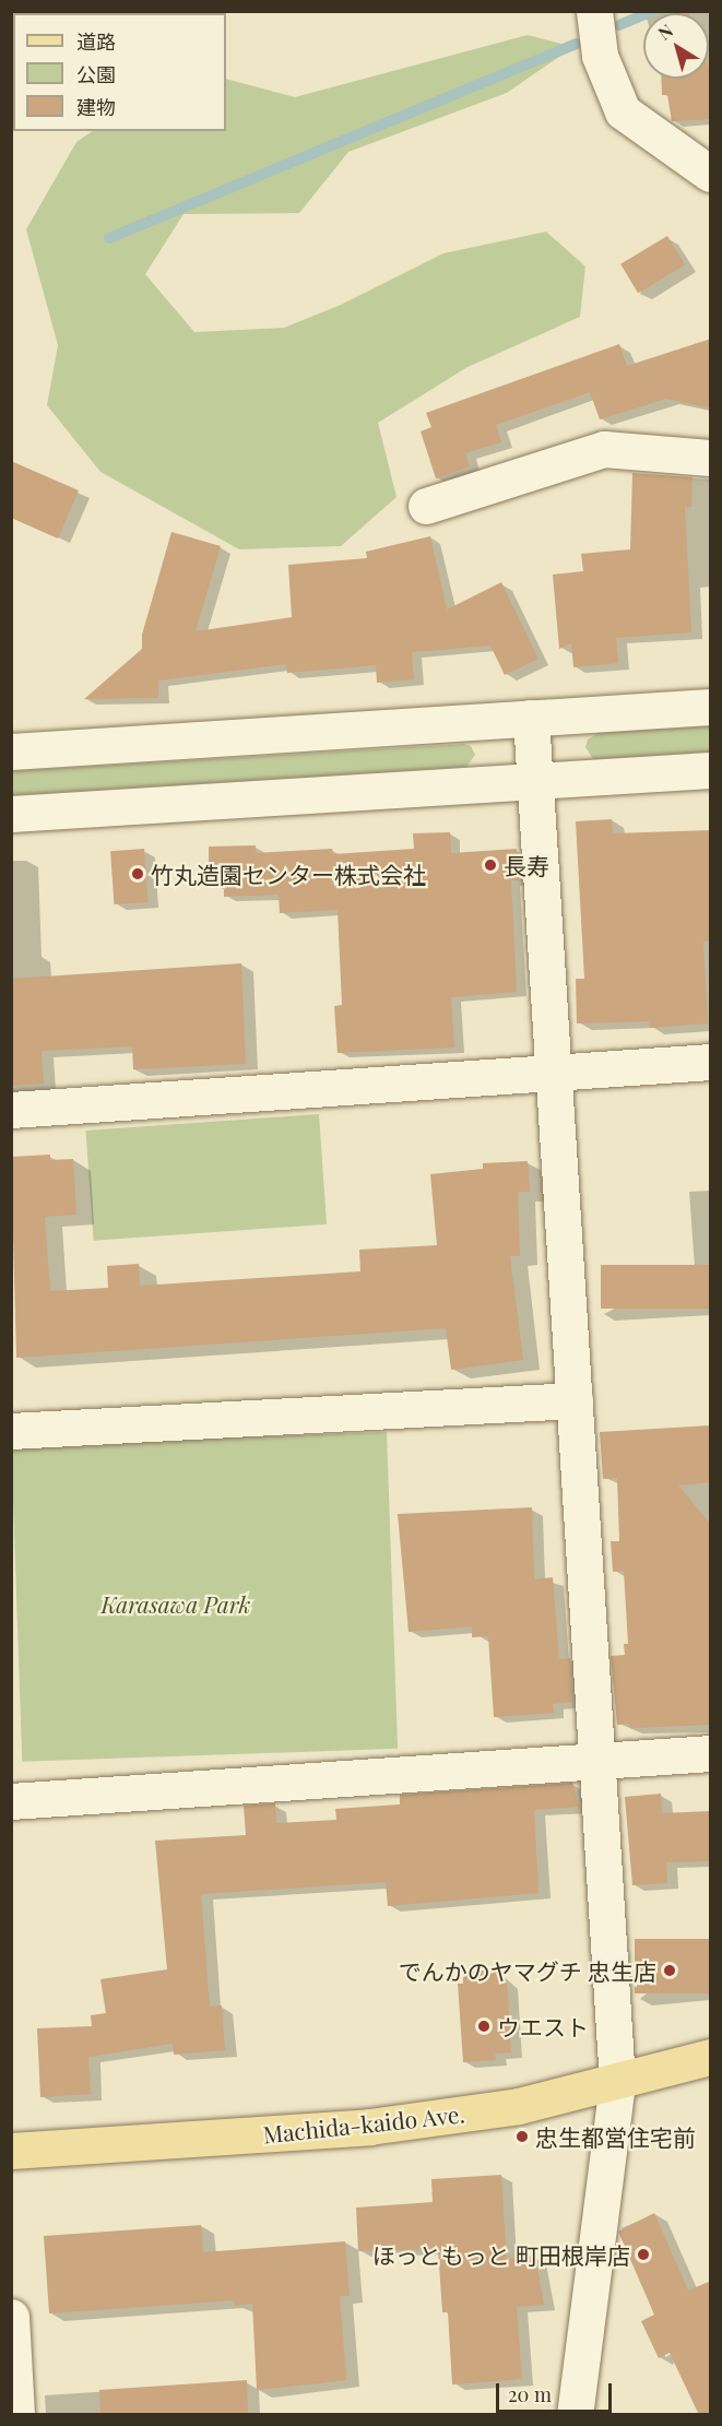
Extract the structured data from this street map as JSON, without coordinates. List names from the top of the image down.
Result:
{
  "streets": {
    "main road": ["Machida-kaido Ave."]
  },
  "parks": ["Karasawa Park"],
  "places": [
    "長寿",
    "竹丸造園センター株式会社",
    "でんかのヤマグチ 忠生店",
    "ウエスト",
    "忠生都営住宅前",
    "ほっともっと 町田根岸店"
  ],
  "legend": ["道路", "公園", "建物"],
  "scale_bar": "20 m",
  "north": "top left"
}
